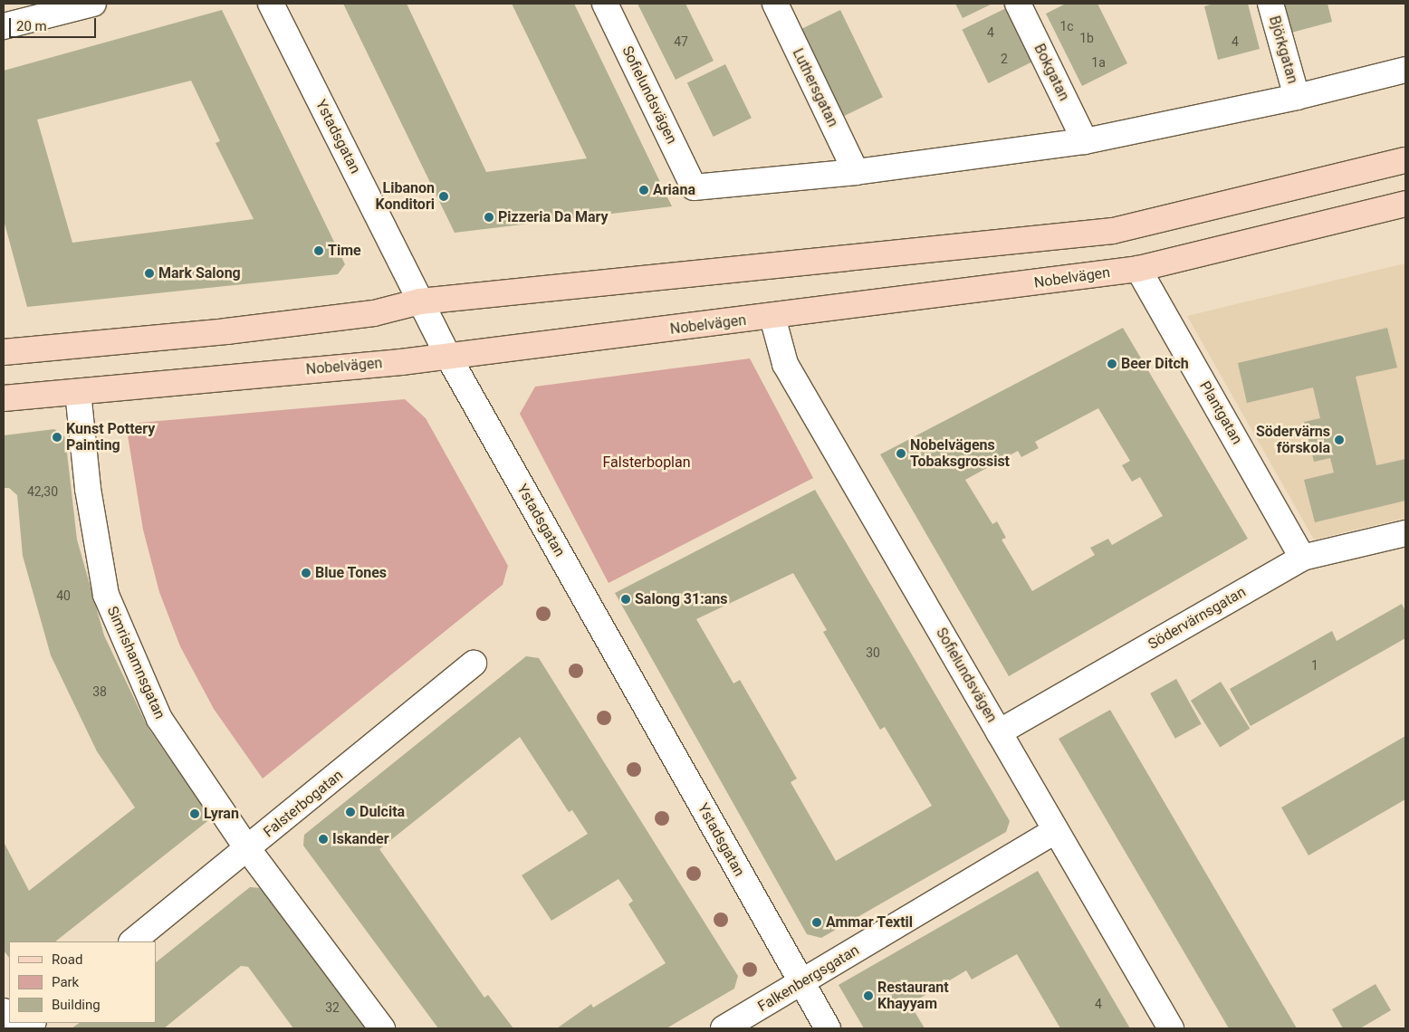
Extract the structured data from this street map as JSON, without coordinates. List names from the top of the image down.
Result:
{
  "streets": {
    "main road": ["Nobelvägen"],
    "street": [
      "Björkgatan",
      "Bokgatan",
      "Luthersgatan",
      "Sofielundsvägen",
      "Ystadsgatan",
      "Plantgatan",
      "Södervärnsgatan",
      "Simrishamnsgatan",
      "Falsterbogatan",
      "Falkenbergsgatan"
    ]
  },
  "crossings": [
    ["Luthersgatan", "Sofielundsvägen"],
    ["Sofielundsvägen", "Nobelvägen"],
    ["Sofielundsvägen", "Södervärnsgatan"],
    ["Sofielundsvägen", "Falkenbergsgatan"],
    ["Ystadsgatan", "Nobelvägen"],
    ["Ystadsgatan", "Falkenbergsgatan"],
    ["Nobelvägen", "Plantgatan"],
    ["Nobelvägen", "Simrishamnsgatan"],
    ["Plantgatan", "Södervärnsgatan"],
    ["Simrishamnsgatan", "Falsterbogatan"]
  ],
  "parks": ["Falsterboplan"],
  "places": [
    "Ariana",
    "Libanon Konditori",
    "Pizzeria Da Mary",
    "Time",
    "Mark Salong",
    "Beer Ditch",
    "Kunst Pottery Painting",
    "Södervärns förskola",
    "Nobelvägens Tobaksgrossist",
    "Blue Tones",
    "Salong 31:ans",
    "Dulcita",
    "Lyran",
    "Iskander",
    "Ammar Textil",
    "Restaurant Khayyam"
  ],
  "house_numbers": [
    "1c",
    "4",
    "1b",
    "47",
    "4",
    "2",
    "1a",
    "42,30",
    "40",
    "30",
    "1",
    "38",
    "4",
    "32"
  ],
  "legend": ["Road", "Park", "Building"],
  "scale_bar": "20 m"
}
